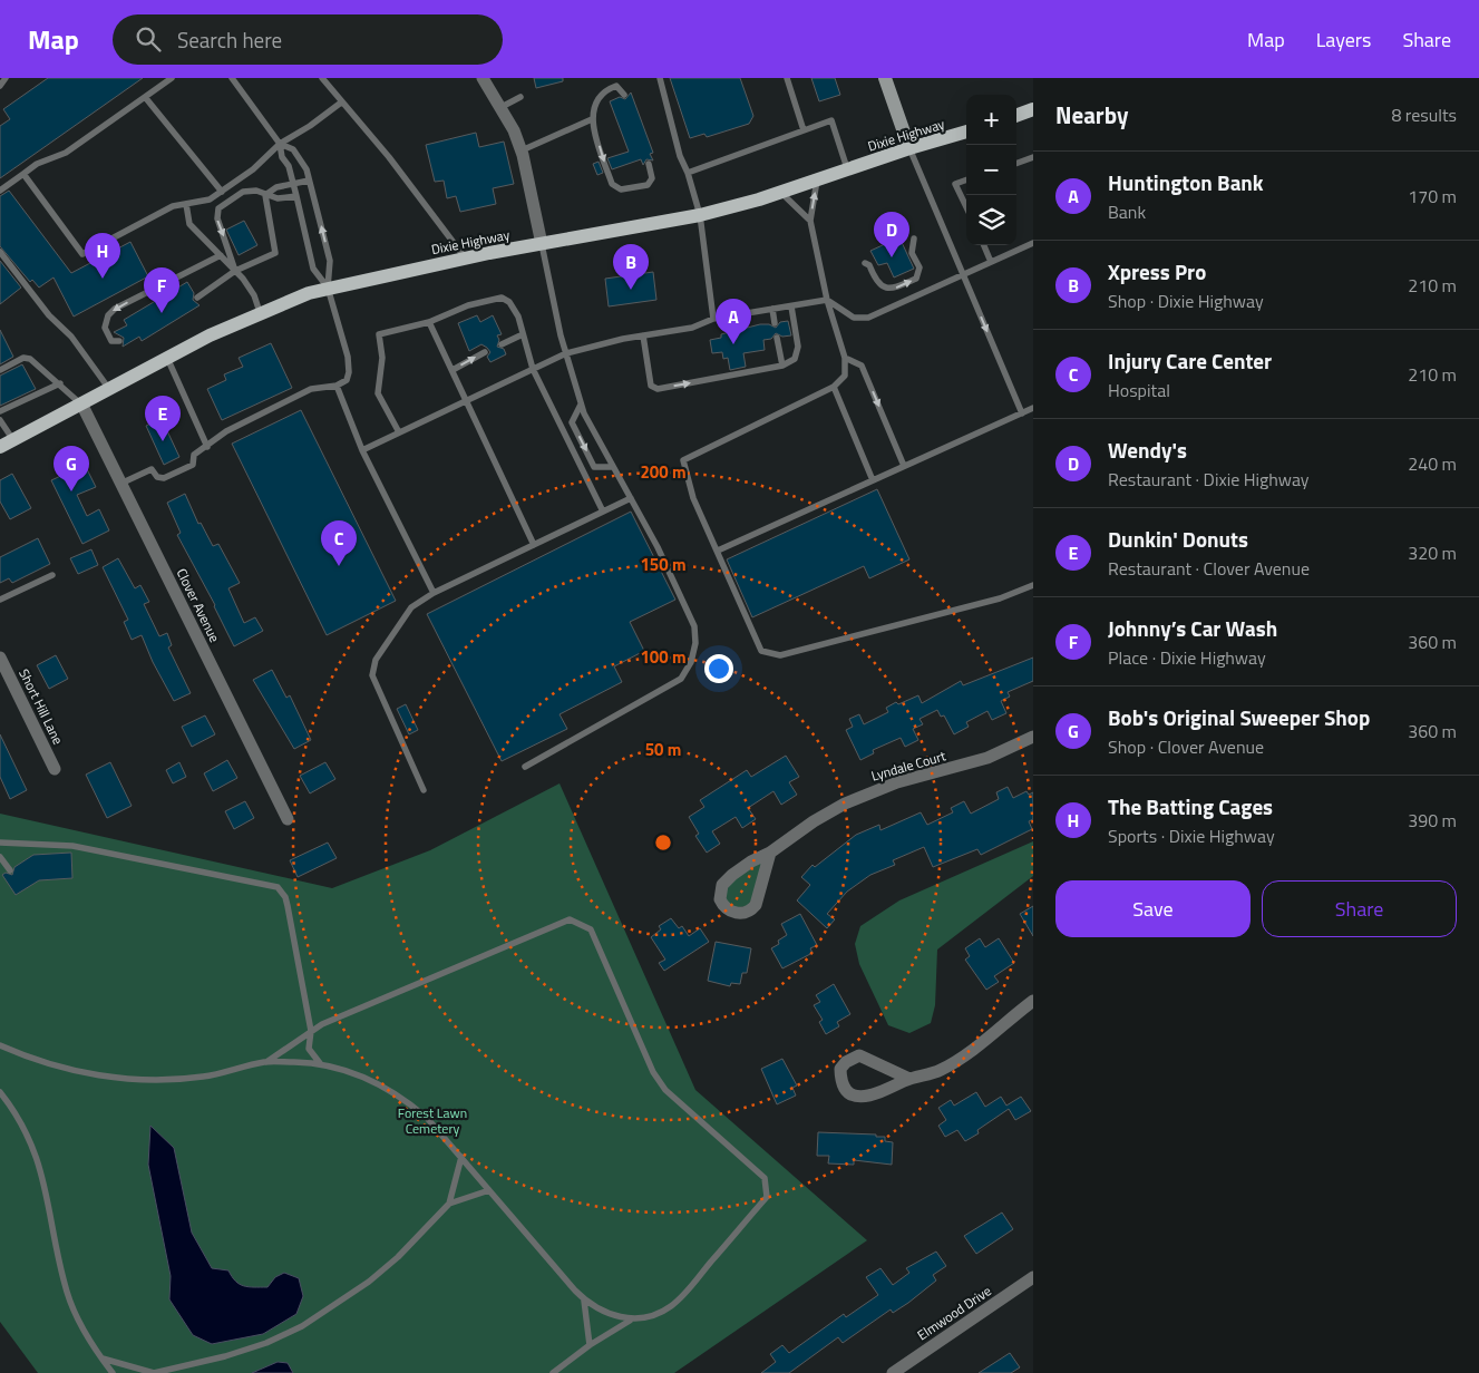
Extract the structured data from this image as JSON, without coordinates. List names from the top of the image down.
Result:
{
  "streets": {
    "main road": ["Dixie Highway"],
    "street": [
      "Clover Avenue",
      "Short Hill Lane",
      "Lyndale Court",
      "Elmwood Drive"
    ]
  },
  "crossings": [
    ["Dixie Highway", "Clover Avenue"]
  ],
  "parks": ["Forest Lawn Cemetery"],
  "page": {
    "header": "Map",
    "search": "Search here",
    "nav": ["Map", "Layers", "Share"],
    "heading": ["Nearby", "8 results"],
    "map_buttons": ["+", "−"],
    "list": [
      {
        "mark": "A",
        "name": "Huntington Bank",
        "note": "Bank",
        "value": "170 m"
      },
      {
        "mark": "B",
        "name": "Xpress Pro",
        "note": "Shop · Dixie Highway",
        "value": "210 m"
      },
      {
        "mark": "C",
        "name": "Injury Care Center",
        "note": "Hospital",
        "value": "210 m"
      },
      {
        "mark": "D",
        "name": "Wendy's",
        "note": "Restaurant · Dixie Highway",
        "value": "240 m"
      },
      {
        "mark": "E",
        "name": "Dunkin' Donuts",
        "note": "Restaurant · Clover Avenue",
        "value": "320 m"
      },
      {
        "mark": "F",
        "name": "Johnny’s Car Wash",
        "note": "Place · Dixie Highway",
        "value": "360 m"
      },
      {
        "mark": "G",
        "name": "Bob's Original Sweeper Shop",
        "note": "Shop · Clover Avenue",
        "value": "360 m"
      },
      {
        "mark": "H",
        "name": "The Batting Cages",
        "note": "Sports · Dixie Highway",
        "value": "390 m"
      }
    ],
    "pins": [
      "D",
      "H",
      "B",
      "F",
      "A",
      "E",
      "G",
      "C"
    ],
    "buttons": ["Save", "Share"]
  },
  "rings": [
    "200 m",
    "150 m",
    "100 m",
    "50 m"
  ]
}
